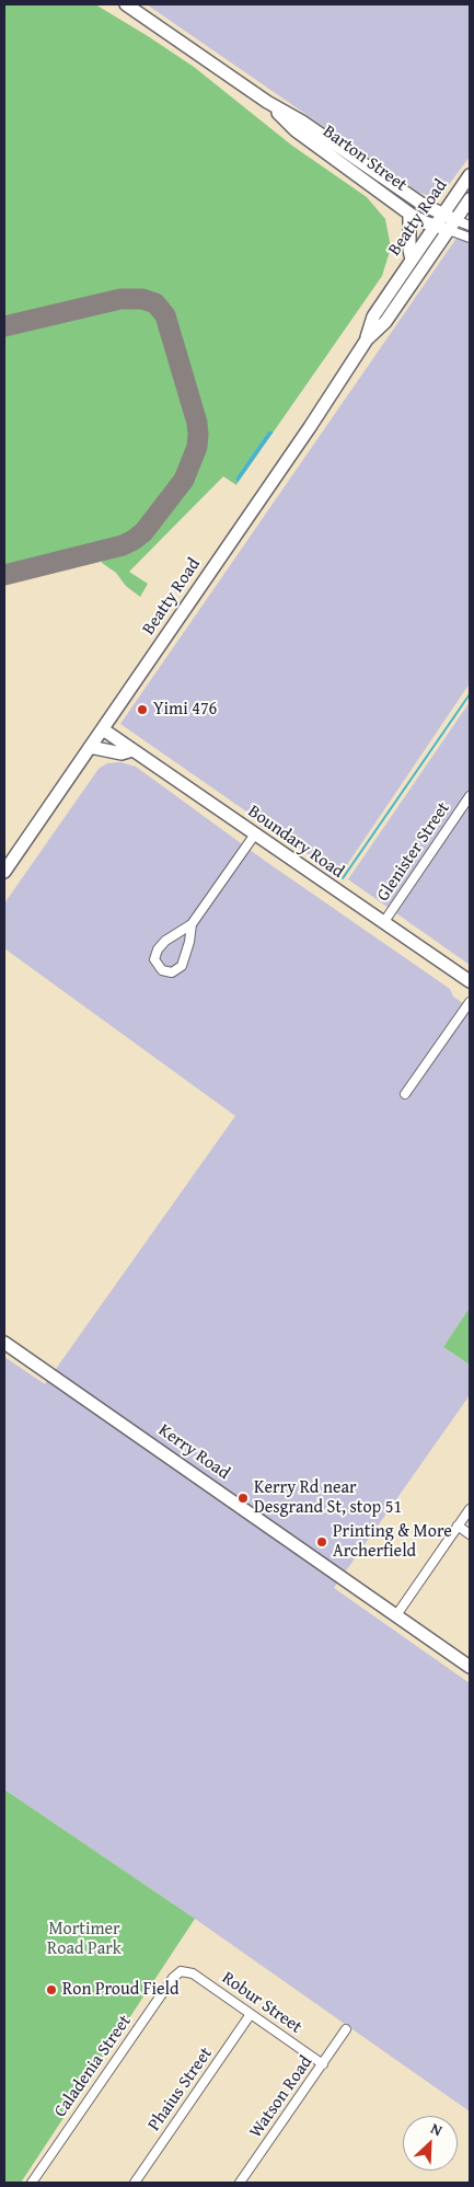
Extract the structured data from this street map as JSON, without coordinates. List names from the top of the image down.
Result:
{
  "streets": {
    "main road": [
      "Barton Street",
      "Beatty Road",
      "Boundary Road",
      "Kerry Road"
    ],
    "street": [
      "Glenister Street",
      "Robur Street",
      "Caladenia Street",
      "Phaius Street",
      "Watson Road"
    ]
  },
  "crossings": [
    ["Barton Street", "Beatty Road"],
    ["Beatty Road", "Boundary Road"],
    ["Boundary Road", "Glenister Street"],
    ["Robur Street", "Caladenia Street"],
    ["Robur Street", "Phaius Street"],
    ["Robur Street", "Watson Road"]
  ],
  "parks": ["Mortimer Road Park"],
  "places": [
    "Yimi 476",
    "Kerry Rd near Desgrand St, stop 51",
    "Printing & More Archerfield",
    "Ron Proud Field"
  ],
  "north": "top right"
}
